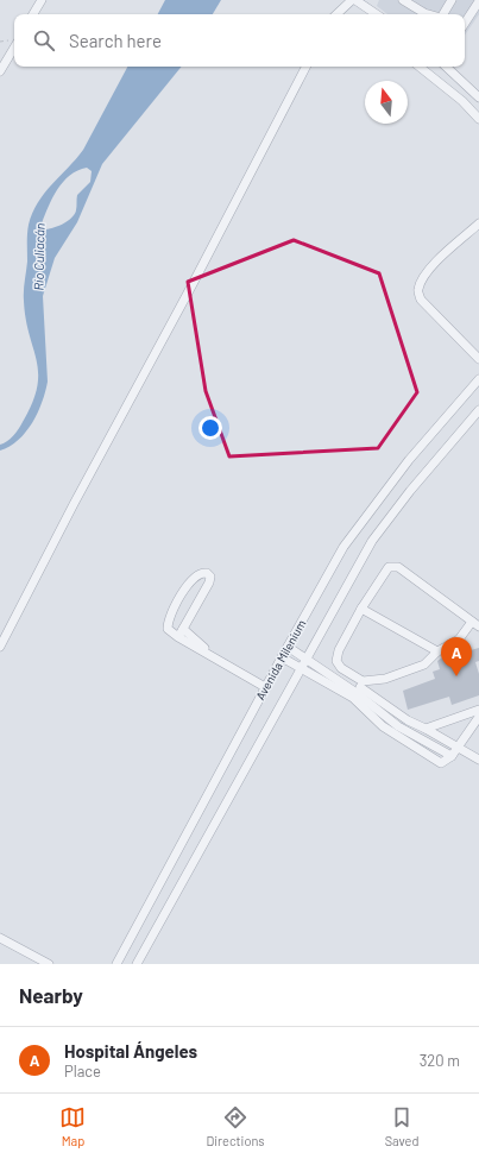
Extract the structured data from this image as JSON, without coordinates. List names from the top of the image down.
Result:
{
  "streets": {
    "street": ["Avenida Milenium"]
  },
  "water": ["Río Culiacán"],
  "north": "top",
  "page": {
    "search": "Search here",
    "pins": "A",
    "heading": "Nearby",
    "list": [
      {
        "mark": "A",
        "name": "Hospital Ángeles",
        "note": "Place",
        "value": "320 m"
      }
    ],
    "nav": ["Map", "Directions", "Saved"]
  }
}
